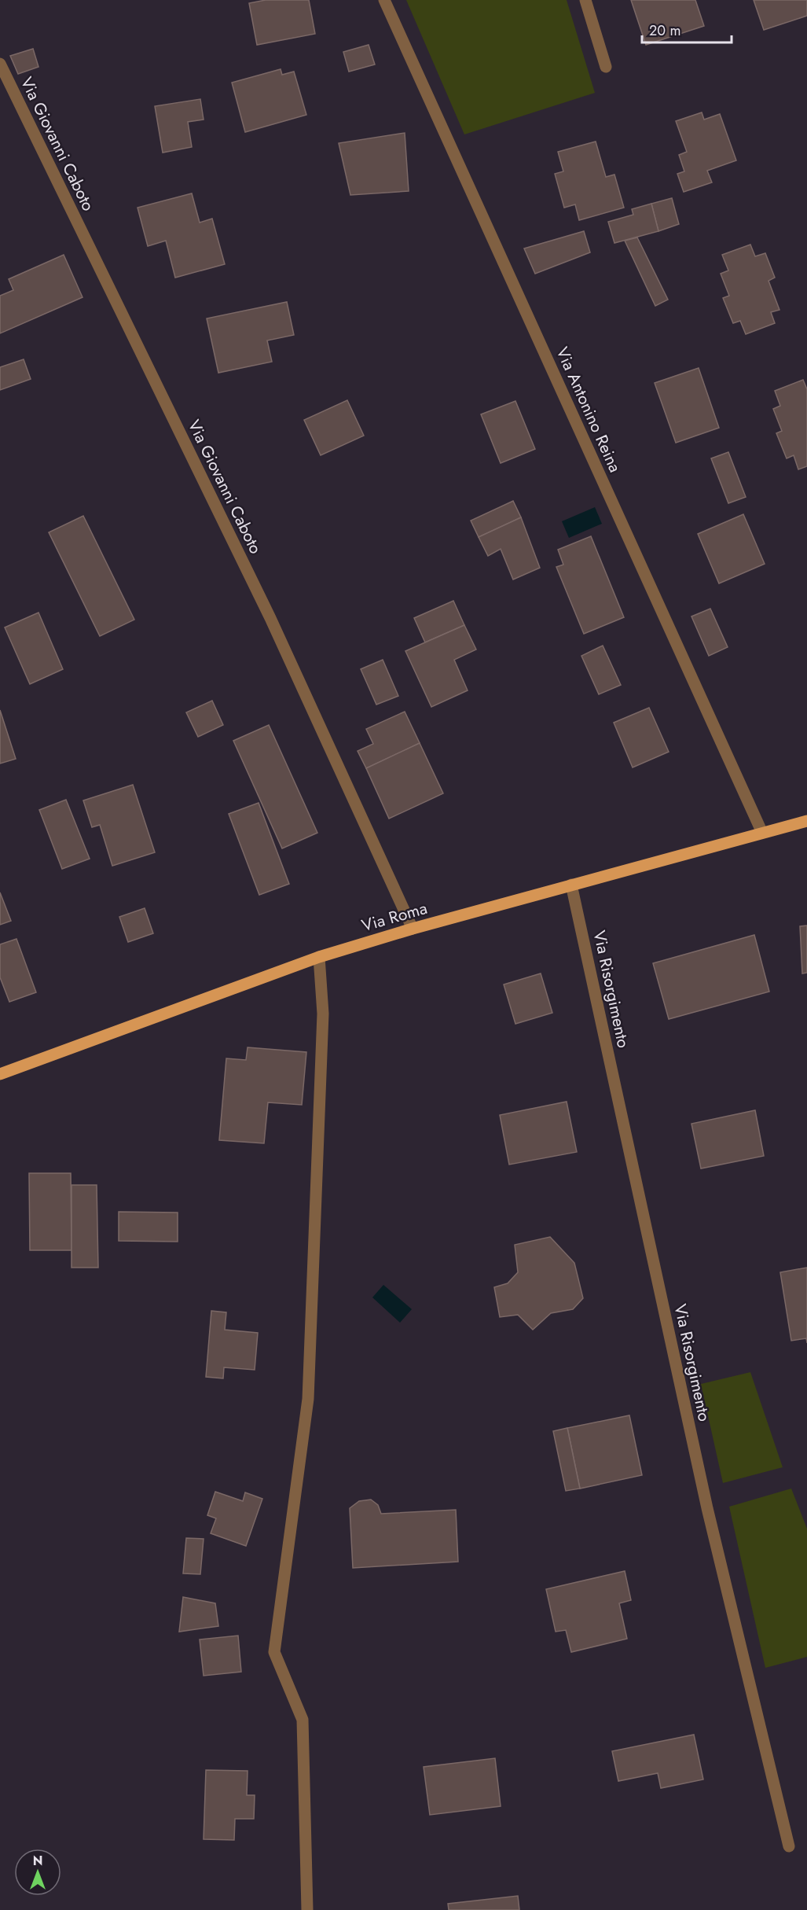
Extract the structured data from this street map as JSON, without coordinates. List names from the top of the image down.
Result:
{
  "streets": {
    "main road": ["Via Roma"],
    "street": ["Via Giovanni Caboto", "Via Antonino Reina", "Via Risorgimento"]
  },
  "crossings": [
    ["Via Giovanni Caboto", "Via Roma"],
    ["Via Antonino Reina", "Via Roma"],
    ["Via Roma", "Via Risorgimento"]
  ],
  "scale_bar": "20 m",
  "north": "top"
}
